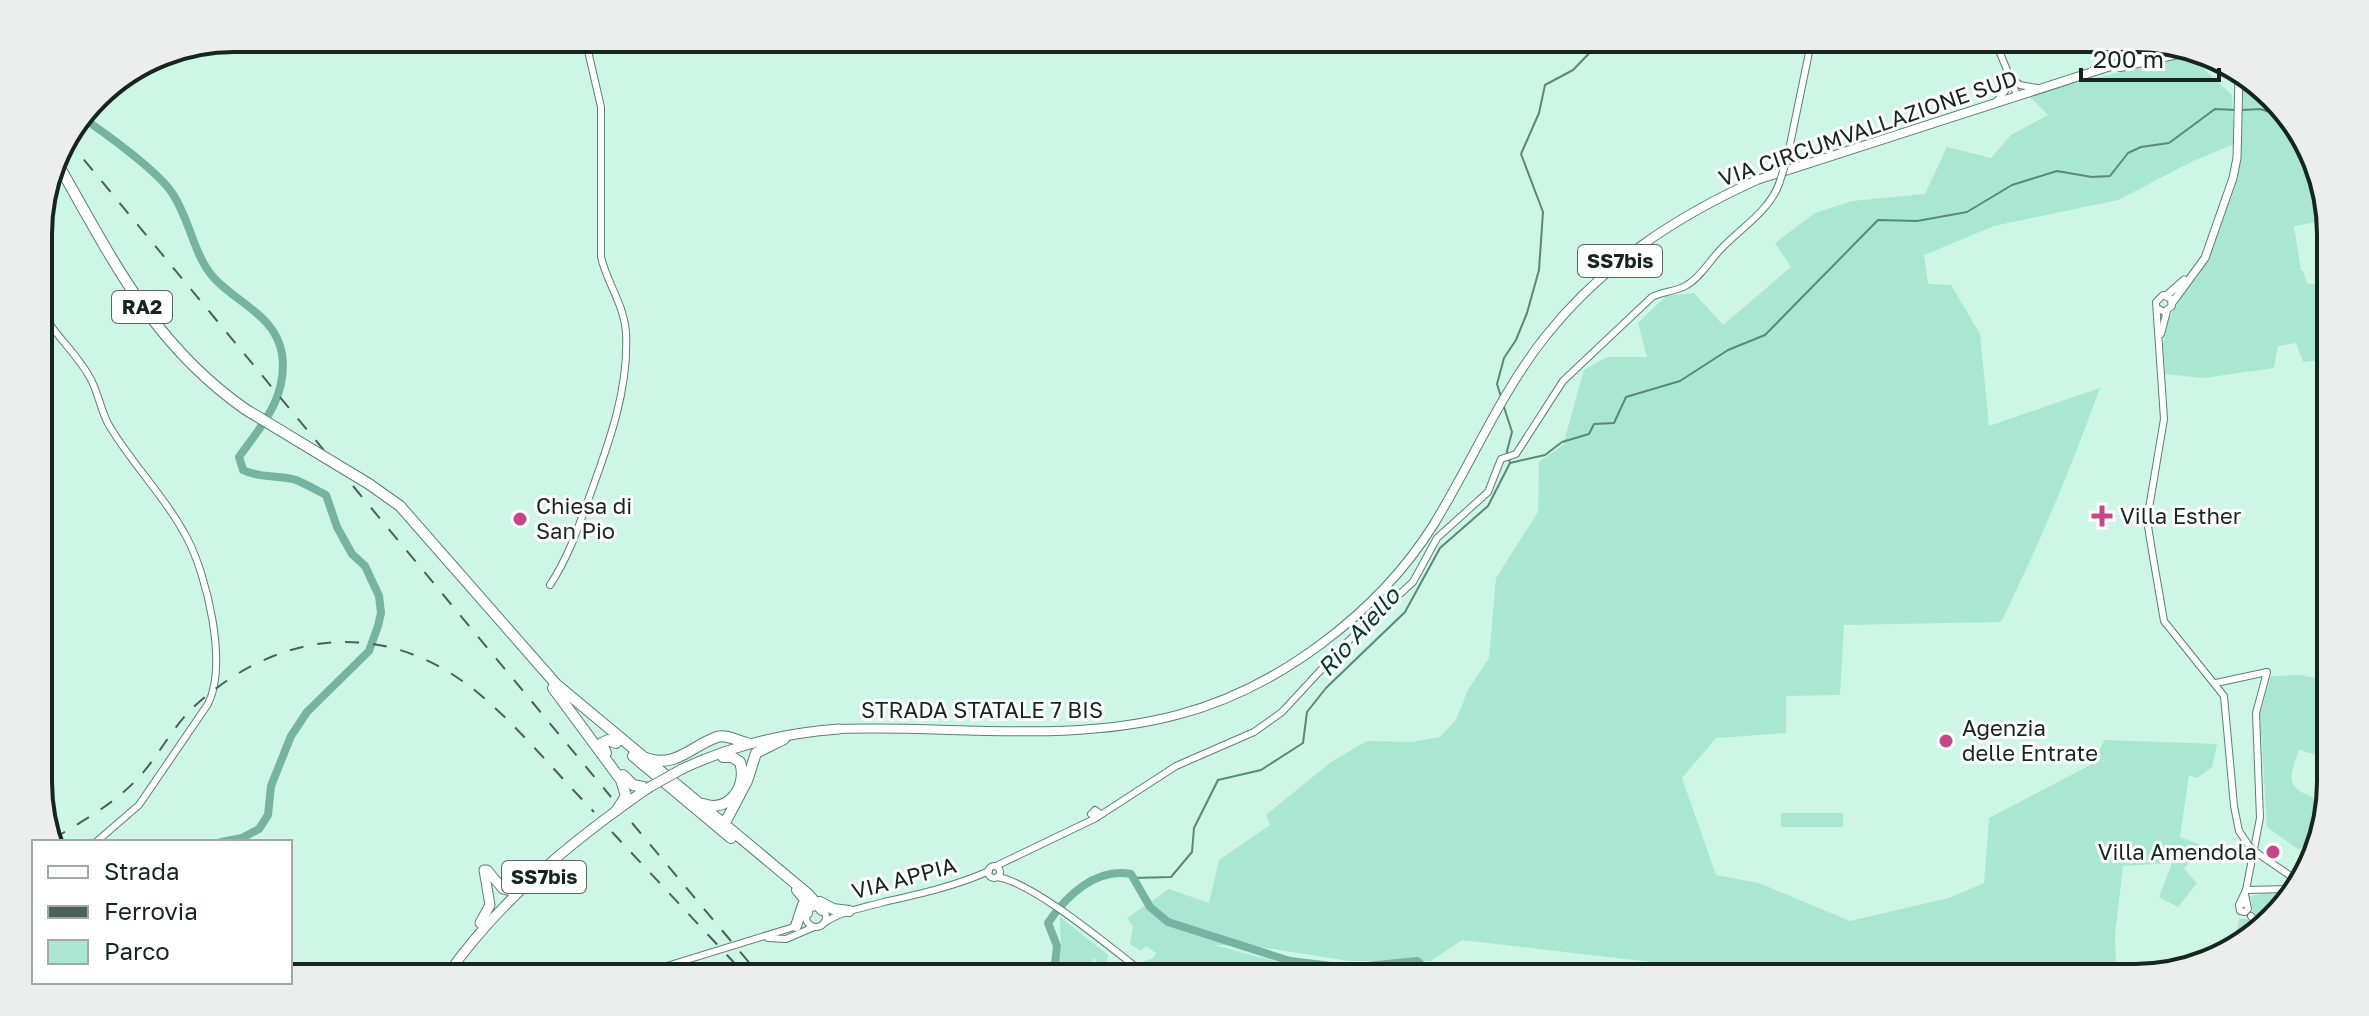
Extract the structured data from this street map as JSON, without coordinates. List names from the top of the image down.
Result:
{
  "streets": {
    "highway": ["SS7bis", "RA2"],
    "main road": ["VIA CIRCUMVALLAZIONE SUD", "STRADA STATALE 7 BIS"],
    "street": ["VIA APPIA"]
  },
  "crossings": [
    ["VIA CIRCUMVALLAZIONE SUD", "STRADA STATALE 7 BIS"],
    ["SS7bis", "STRADA STATALE 7 BIS"]
  ],
  "water": ["Rio Aiello"],
  "places": {
    "health": ["Villa Esther"],
    "other": ["Chiesa di San Pio", "Agenzia delle Entrate", "Villa Amendola"]
  },
  "legend": ["Strada", "Ferrovia", "Parco"],
  "scale_bar": "200 m"
}
